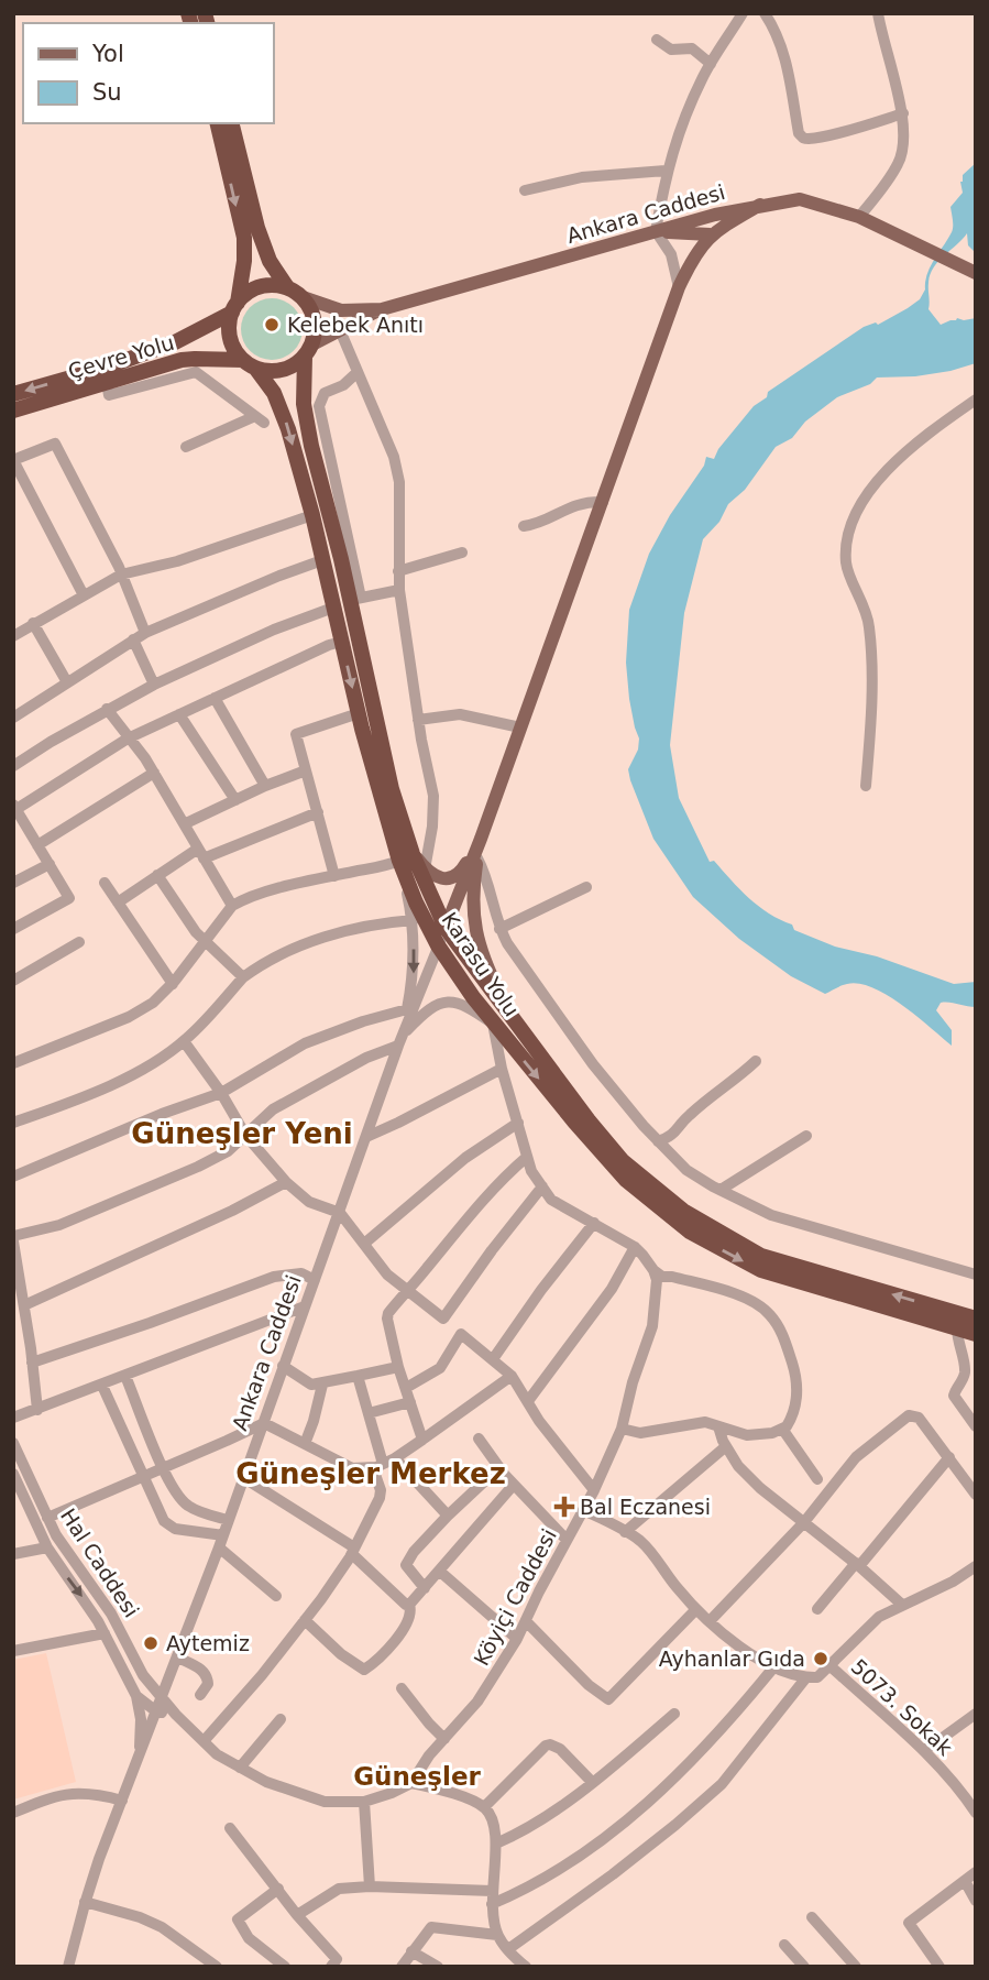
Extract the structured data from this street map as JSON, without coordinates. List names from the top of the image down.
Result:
{
  "streets": {
    "highway": ["Çevre Yolu", "Karasu Yolu"],
    "main road": ["Ankara Caddesi"],
    "street": ["Hal Caddesi", "Köyiçi Caddesi", "5073. Sokak"]
  },
  "crossings": [
    ["Ankara Caddesi", "Karasu Yolu"],
    ["Ankara Caddesi", "Hal Caddesi"],
    ["Çevre Yolu", "Karasu Yolu"],
    ["Hal Caddesi", "Köyiçi Caddesi"]
  ],
  "districts": ["Güneşler Yeni", "Güneşler Merkez", "Güneşler"],
  "places": {
    "other": ["Kelebek Anıtı", "Aytemiz", "Ayhanlar Gıda"],
    "health": ["Bal Eczanesi"]
  },
  "legend": ["Yol", "Su"]
}
